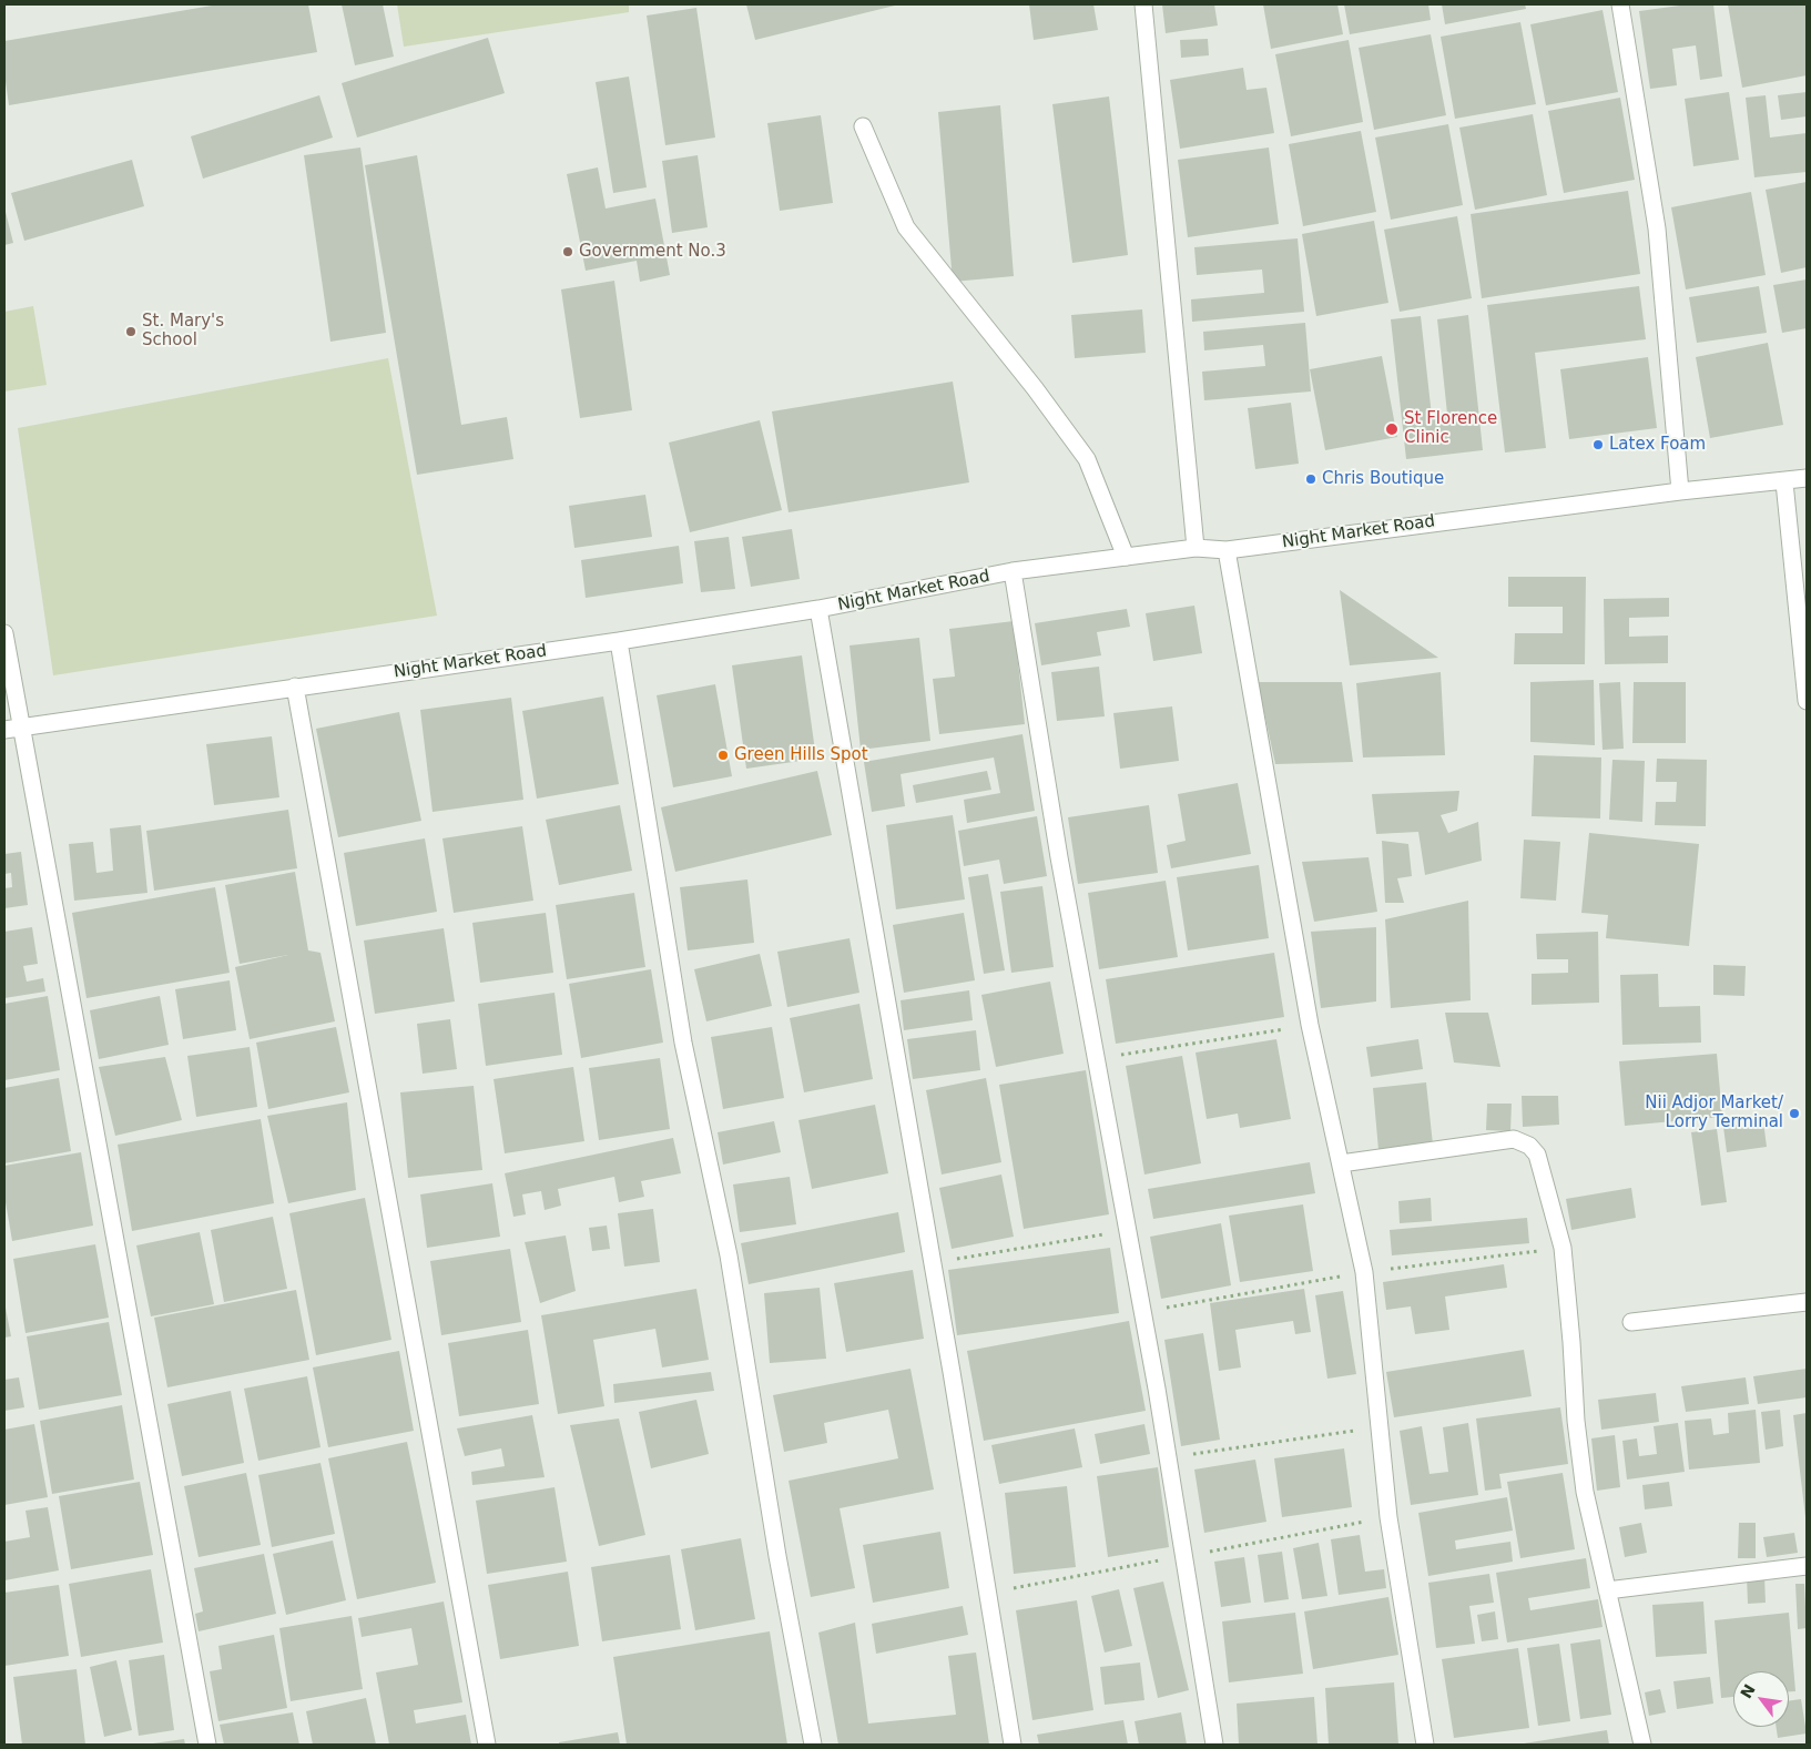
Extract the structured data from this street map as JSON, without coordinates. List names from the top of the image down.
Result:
{
  "streets": {
    "street": ["Night Market Road"]
  },
  "places": [
    "Government No.3",
    "St. Mary's School",
    "St Florence Clinic",
    "Latex Foam",
    "Chris Boutique",
    "Green Hills Spot",
    "Nii Adjor Market/ Lorry Terminal"
  ],
  "north": "top left"
}
